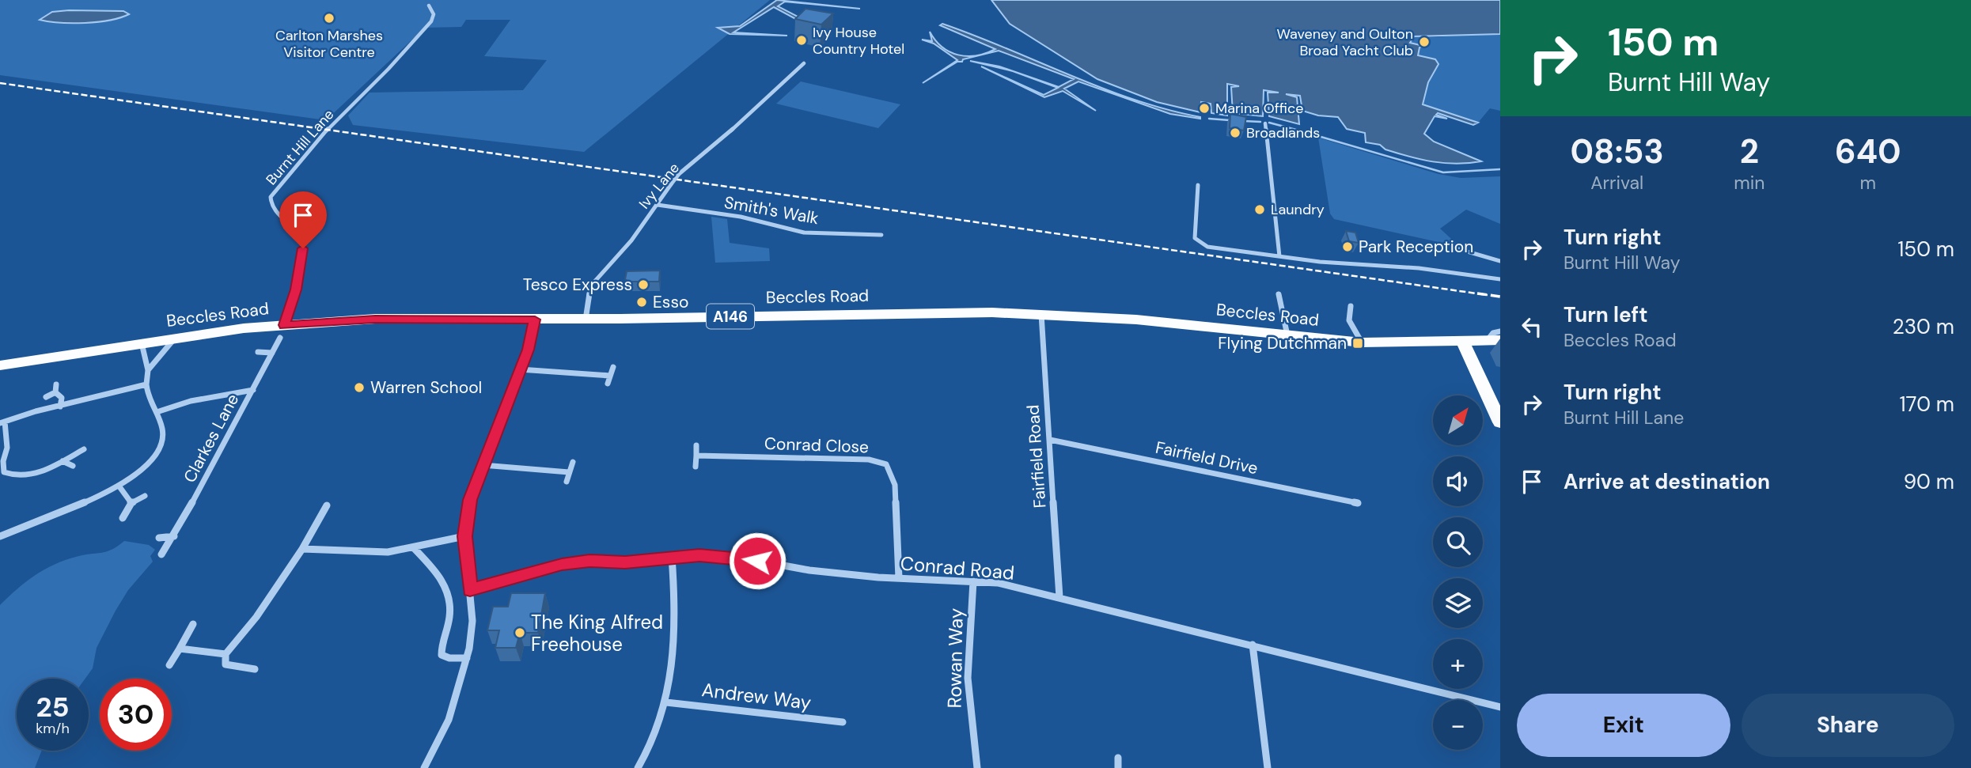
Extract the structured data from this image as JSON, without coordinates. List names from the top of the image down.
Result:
{
  "streets": {
    "highway": ["Beccles Road", "A146"],
    "street": [
      "Burnt Hill Lane",
      "Ivy Lane",
      "Smith's Walk",
      "Clarkes Lane",
      "Conrad Close",
      "Fairfield Road",
      "Fairfield Drive",
      "Conrad Road",
      "Rowan Way",
      "Andrew Way"
    ]
  },
  "crossings": [
    ["Burnt Hill Lane", "Beccles Road"],
    ["Burnt Hill Lane", "Clarkes Lane"],
    ["Ivy Lane", "Smith's Walk"],
    ["Ivy Lane", "Beccles Road"],
    ["Beccles Road", "Clarkes Lane"],
    ["Beccles Road", "Fairfield Road"],
    ["Conrad Close", "Conrad Road"],
    ["Fairfield Road", "Fairfield Drive"],
    ["Fairfield Road", "Conrad Road"],
    ["Conrad Road", "Rowan Way"]
  ],
  "places": {
    "other": [
      "Carlton Marshes Visitor Centre",
      "Ivy House Country Hotel",
      "Waveney and Oulton Broad Yacht Club",
      "Marina Office",
      "Broadlands",
      "Laundry",
      "Park Reception",
      "Tesco Express",
      "Esso",
      "Warren School",
      "The King Alfred Freehouse"
    ],
    "transit": ["Flying Dutchman"]
  },
  "north": "top right",
  "page": {
    "turn": ["150 m", "Burnt Hill Way"],
    "eta": [
      "08:53",
      "Arrival",
      "2",
      "min",
      "640",
      "m"
    ],
    "list": [
      {
        "name": "Turn right",
        "note": "Burnt Hill Way",
        "value": "150 m"
      },
      {
        "name": "Turn left",
        "note": "Beccles Road",
        "value": "230 m"
      },
      {
        "name": "Turn right",
        "note": "Burnt Hill Lane",
        "value": "170 m"
      },
      {
        "name": "Arrive at destination",
        "value": "90 m"
      }
    ],
    "map_buttons": ["+", "−"],
    "speed": "25 km/h",
    "limit": "30",
    "buttons": ["Exit", "Share"]
  }
}
